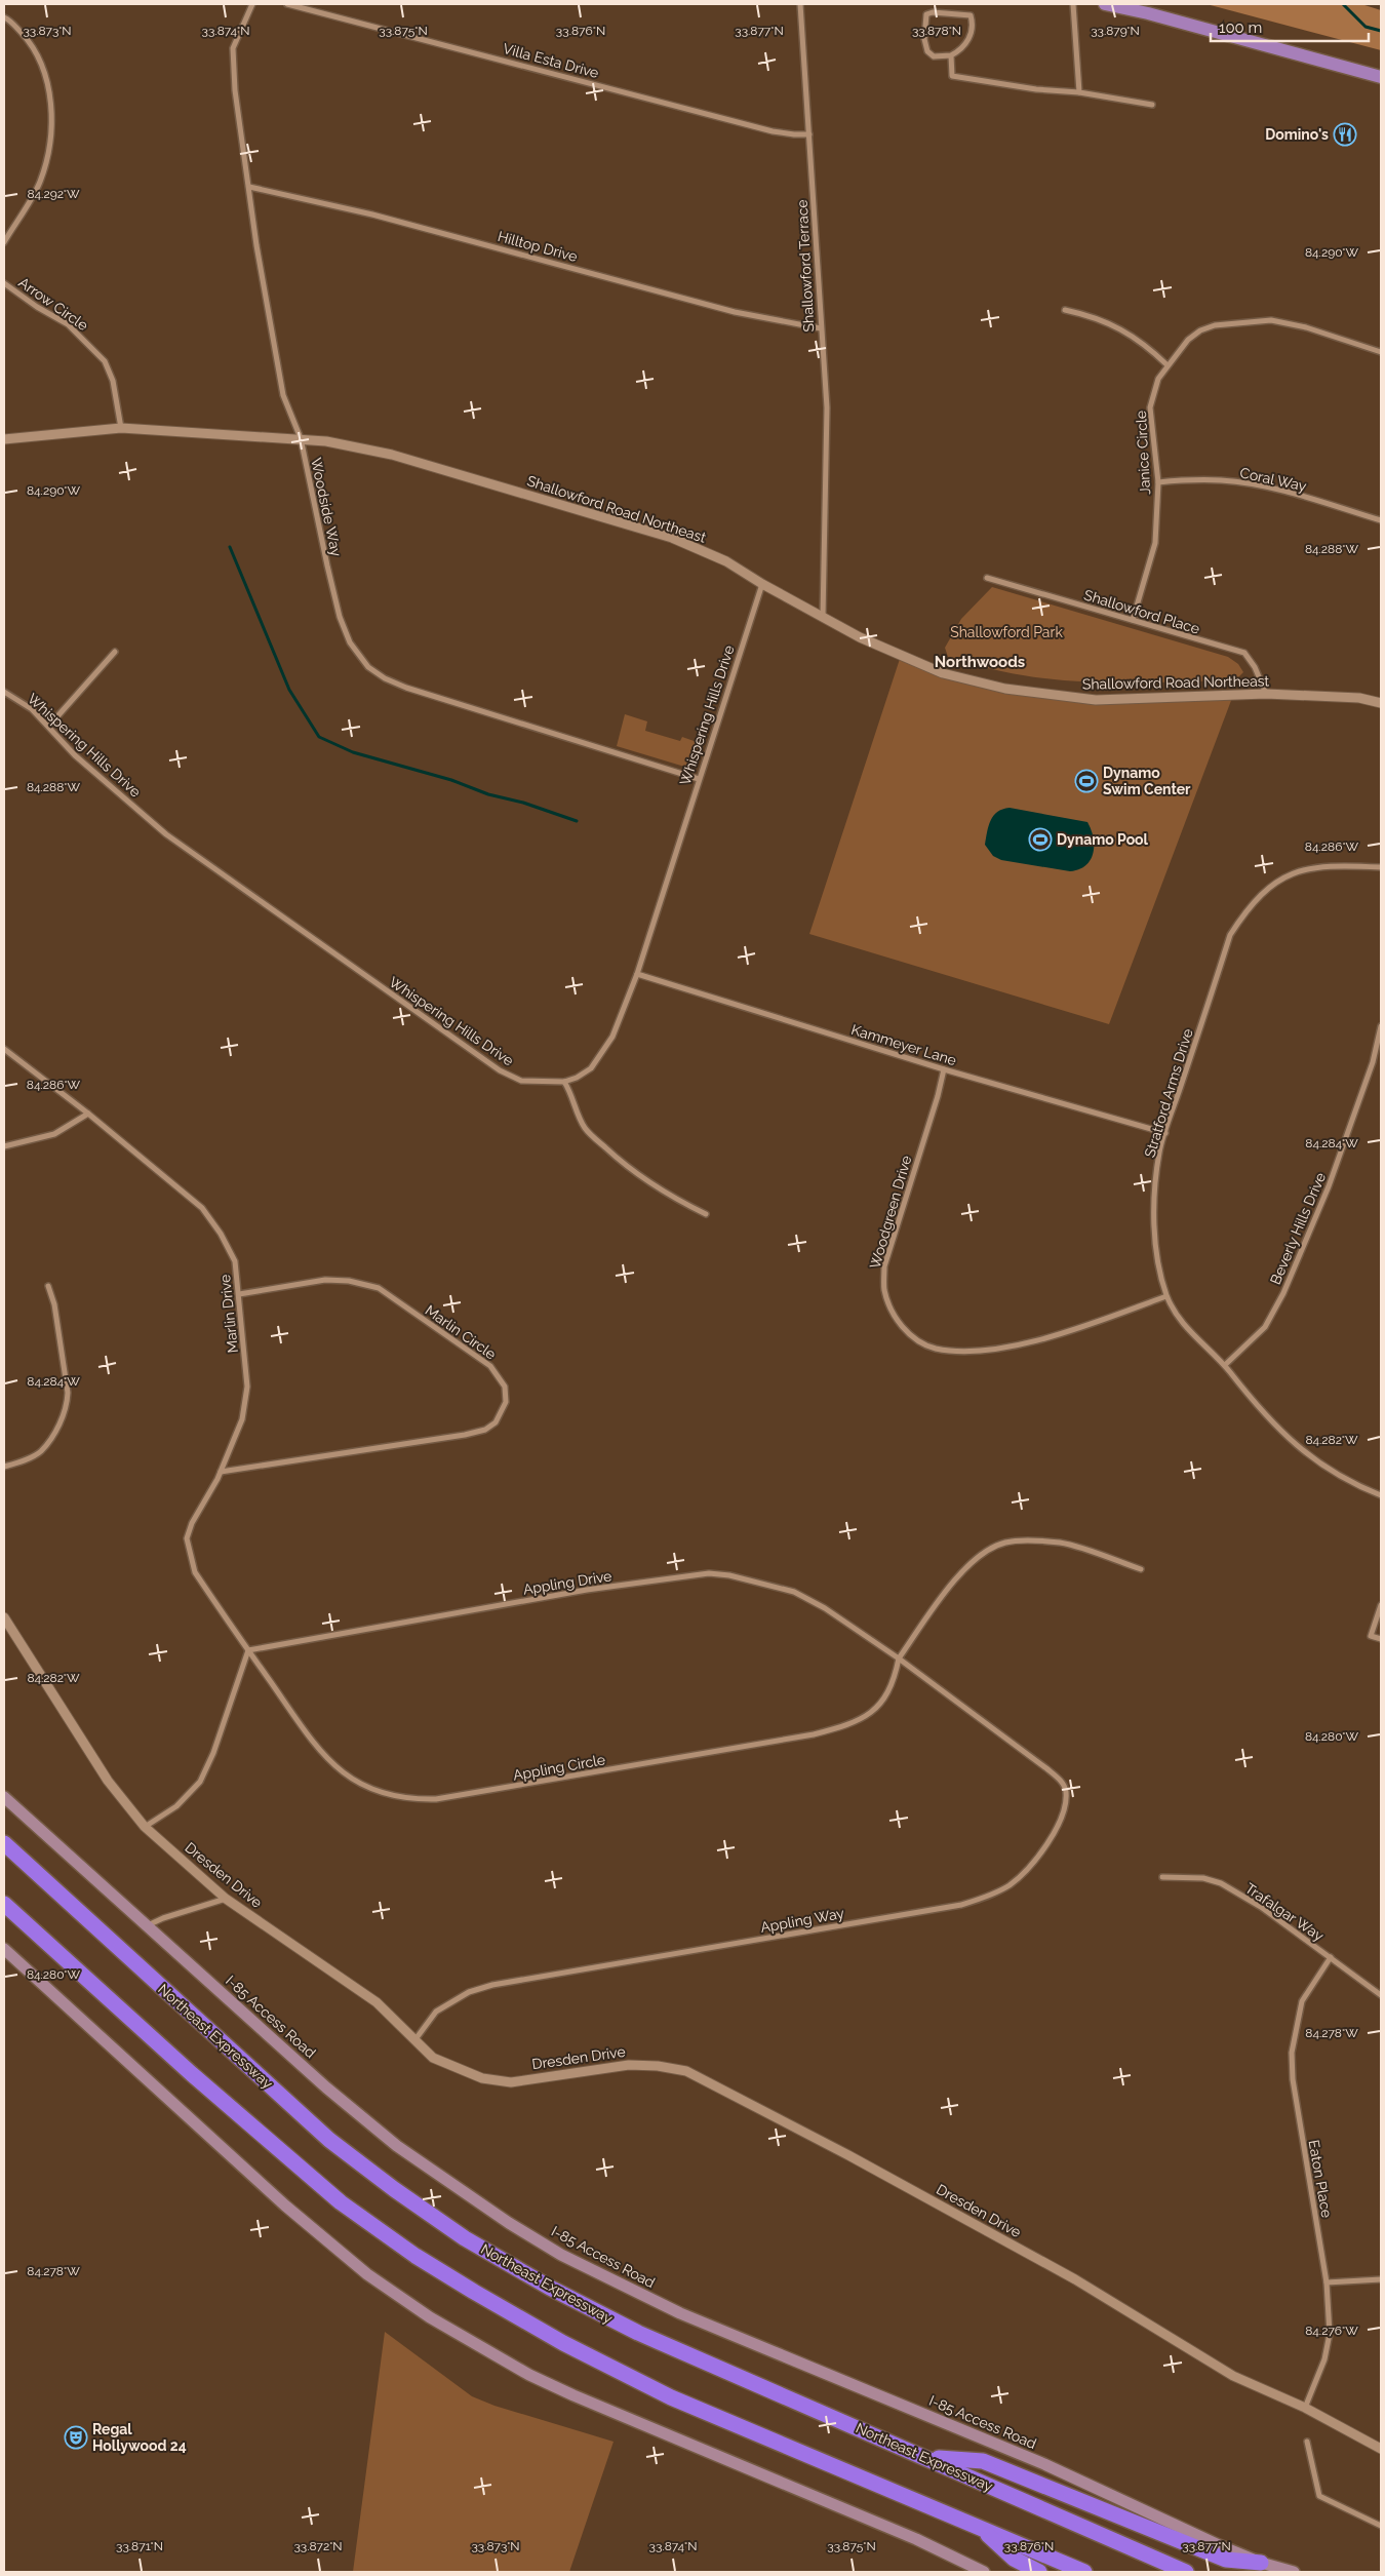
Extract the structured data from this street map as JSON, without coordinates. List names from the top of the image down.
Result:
{
  "streets": {
    "highway": ["Northeast Expressway"],
    "main road": ["I-85 Access Road"],
    "street": [
      "Villa Esta Drive",
      "Hilltop Drive",
      "Shallowford Terrace",
      "Arrow Circle",
      "Janice Circle",
      "Coral Way",
      "Woodside Way",
      "Shallowford Road Northeast",
      "Shallowford Place",
      "Whispering Hills Drive",
      "Kammeyer Lane",
      "Stratford Arms Drive",
      "Woodgreen Drive",
      "Beverly Hills Drive",
      "Marlin Drive",
      "Marlin Circle",
      "Appling Drive",
      "Appling Circle",
      "Dresden Drive",
      "Trafalgar Way",
      "Appling Way",
      "Eaton Place"
    ]
  },
  "crossings": [
    ["Villa Esta Drive", "Shallowford Terrace"],
    ["Hilltop Drive", "Shallowford Terrace"],
    ["Hilltop Drive", "Woodside Way"],
    ["Shallowford Terrace", "Shallowford Road Northeast"],
    ["Arrow Circle", "Shallowford Road Northeast"],
    ["Janice Circle", "Coral Way"],
    ["Janice Circle", "Shallowford Place"],
    ["Woodside Way", "Shallowford Road Northeast"],
    ["Woodside Way", "Whispering Hills Drive"],
    ["Shallowford Road Northeast", "Shallowford Place"],
    ["Shallowford Road Northeast", "Whispering Hills Drive"],
    ["Whispering Hills Drive", "Kammeyer Lane"],
    ["Kammeyer Lane", "Stratford Arms Drive"],
    ["Kammeyer Lane", "Woodgreen Drive"],
    ["Stratford Arms Drive", "Woodgreen Drive"],
    ["Stratford Arms Drive", "Beverly Hills Drive"],
    ["Marlin Drive", "Marlin Circle"],
    ["Marlin Drive", "Appling Drive"],
    ["Marlin Drive", "Appling Circle"],
    ["Appling Drive", "Appling Circle"],
    ["Appling Drive", "Appling Way"],
    ["Dresden Drive", "Appling Way"],
    ["Dresden Drive", "Eaton Place"],
    ["Trafalgar Way", "Eaton Place"]
  ],
  "districts": ["Northwoods"],
  "parks": ["Shallowford Park"],
  "places": {
    "restaurant": ["Domino's"],
    "sports": ["Dynamo Swim Center", "Dynamo Pool"],
    "theatre": ["Regal Hollywood 24"]
  },
  "scale_bar": "100 m",
  "coordinates": [
    "33.878°N",
    "33.879°N",
    "33.873°N",
    "33.874°N",
    "33.875°N",
    "33.876°N",
    "33.877°N",
    "84.292°W",
    "84.290°W",
    "84.288°W",
    "84.286°W",
    "84.284°W",
    "84.282°W",
    "84.280°W",
    "84.278°W",
    "84.276°W",
    "33.871°N",
    "33.872°N"
  ]
}
